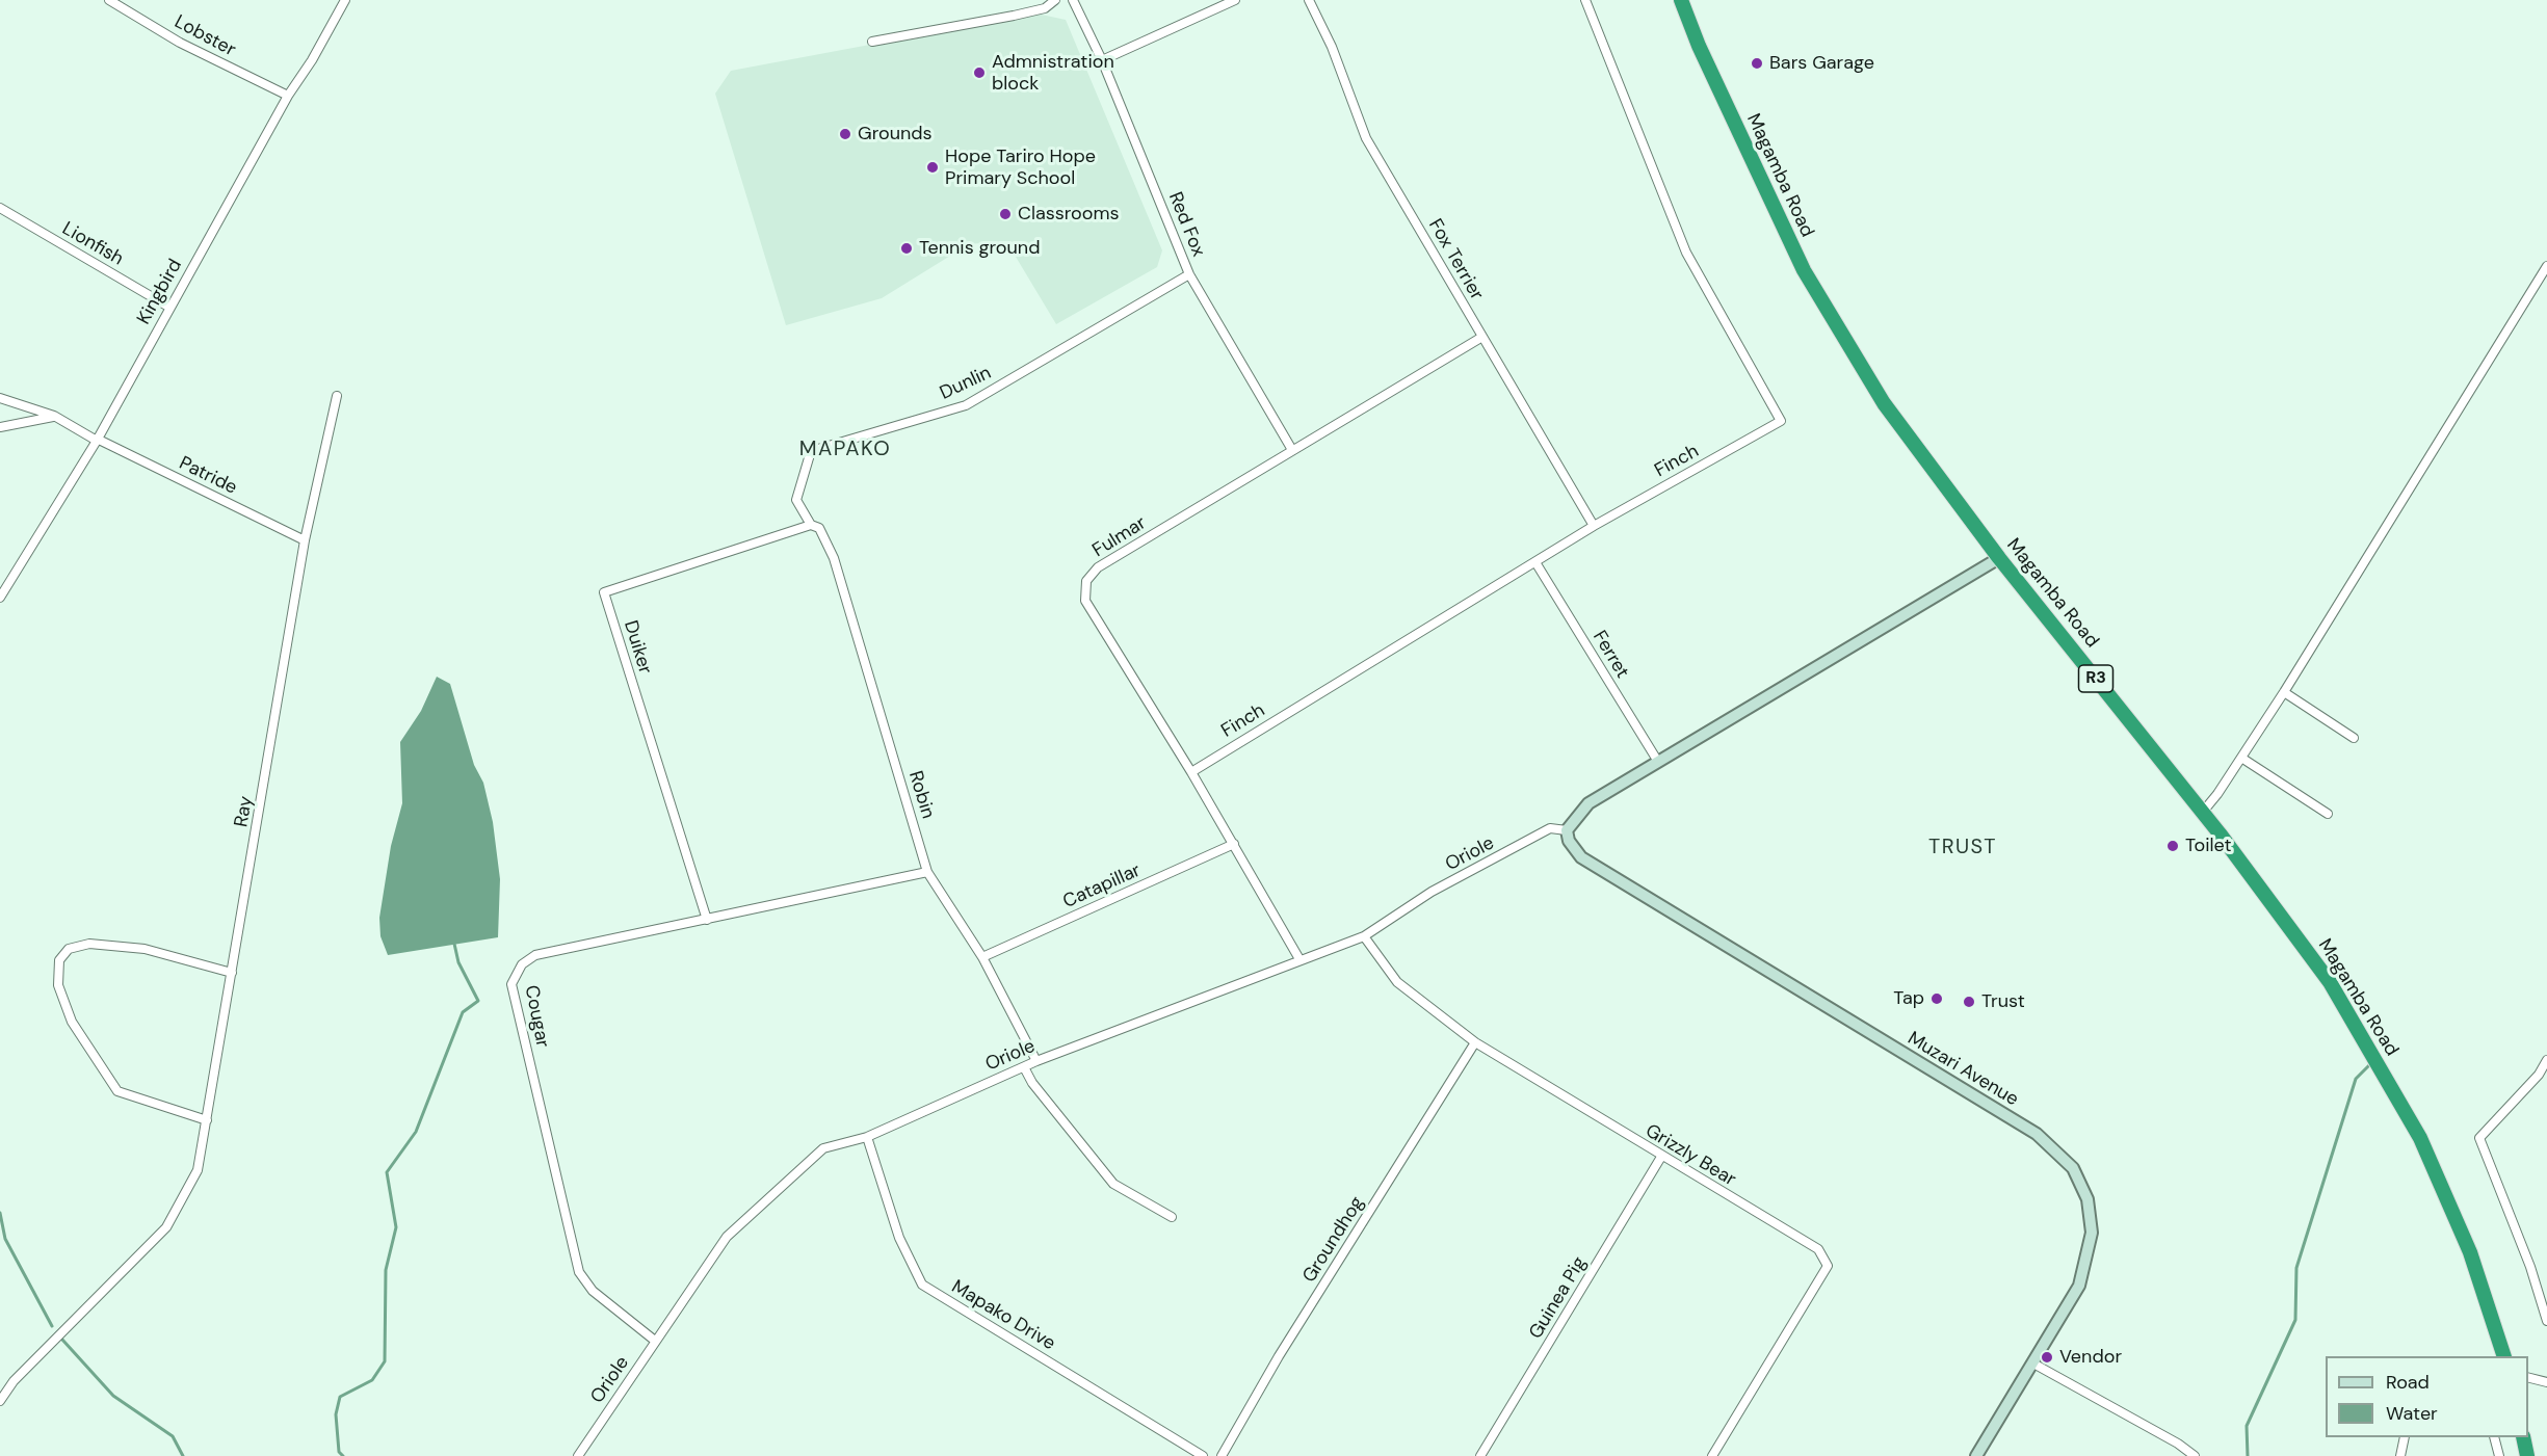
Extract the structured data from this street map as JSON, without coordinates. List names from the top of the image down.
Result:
{
  "streets": {
    "highway": ["Magamba Road", "R3"],
    "street": [
      "Lobster",
      "Red Fox",
      "Lionfish",
      "Fox Terrier",
      "Kingbird",
      "Dunlin",
      "Finch",
      "Patride",
      "Fulmar",
      "Duiker",
      "Ferret",
      "Robin",
      "Ray",
      "Oriole",
      "Catapillar",
      "Cougar",
      "Muzari Avenue",
      "Grizzly Bear",
      "Groundhog",
      "Guinea Pig",
      "Mapako Drive"
    ]
  },
  "crossings": [
    ["Lobster", "Kingbird"],
    ["Red Fox", "Dunlin"],
    ["Red Fox", "Fulmar"],
    ["Lionfish", "Kingbird"],
    ["Fox Terrier", "Finch"],
    ["Fox Terrier", "Fulmar"],
    ["Kingbird", "Patride"],
    ["Dunlin", "Duiker"],
    ["Dunlin", "Robin"],
    ["Finch", "Fulmar"],
    ["Finch", "Ferret"],
    ["Patride", "Ray"],
    ["Fulmar", "Oriole"],
    ["Fulmar", "Catapillar"],
    ["Duiker", "Robin"],
    ["Duiker", "Cougar"],
    ["Robin", "Oriole"],
    ["Robin", "Catapillar"],
    ["Robin", "Cougar"],
    ["Oriole", "Cougar"],
    ["Oriole", "Muzari Avenue"],
    ["Oriole", "Grizzly Bear"],
    ["Oriole", "Mapako Drive"],
    ["Grizzly Bear", "Groundhog"],
    ["Grizzly Bear", "Guinea Pig"]
  ],
  "districts": ["MAPAKO", "TRUST"],
  "places": [
    "Bars Garage",
    "Admnistration block",
    "Grounds",
    "Hope Tariro Hope Primary School",
    "Classrooms",
    "Tennis ground",
    "Toilet",
    "Tap",
    "Trust",
    "Vendor"
  ],
  "legend": ["Road", "Water"]
}
